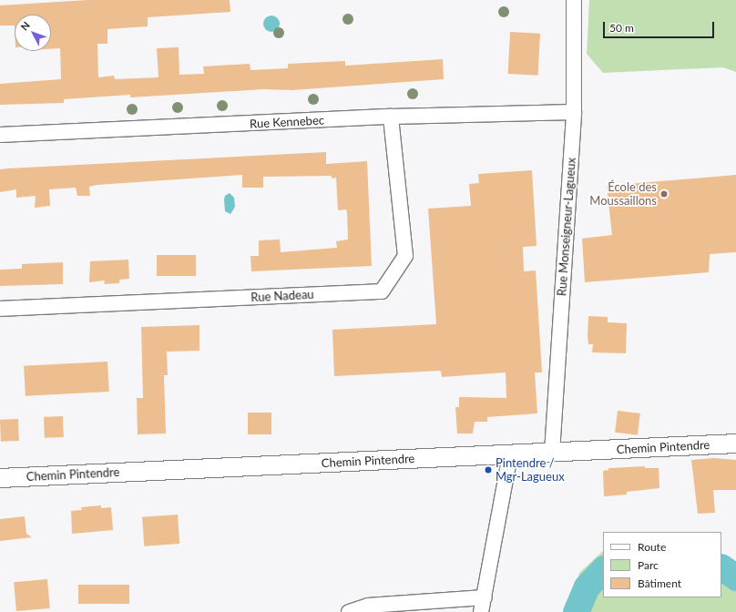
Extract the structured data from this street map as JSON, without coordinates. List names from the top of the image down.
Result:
{
  "streets": {
    "street": [
      "Rue Kennebec",
      "Rue Monseigneur-Lagueux",
      "Rue Nadeau",
      "Chemin Pintendre"
    ]
  },
  "crossings": [
    ["Rue Kennebec", "Rue Monseigneur-Lagueux"],
    ["Rue Kennebec", "Rue Nadeau"],
    ["Rue Monseigneur-Lagueux", "Chemin Pintendre"]
  ],
  "places": ["École des Moussaillons", "Pintendre / Mgr-Lagueux"],
  "legend": ["Route", "Parc", "Bâtiment"],
  "scale_bar": "50 m",
  "north": "top left"
}
